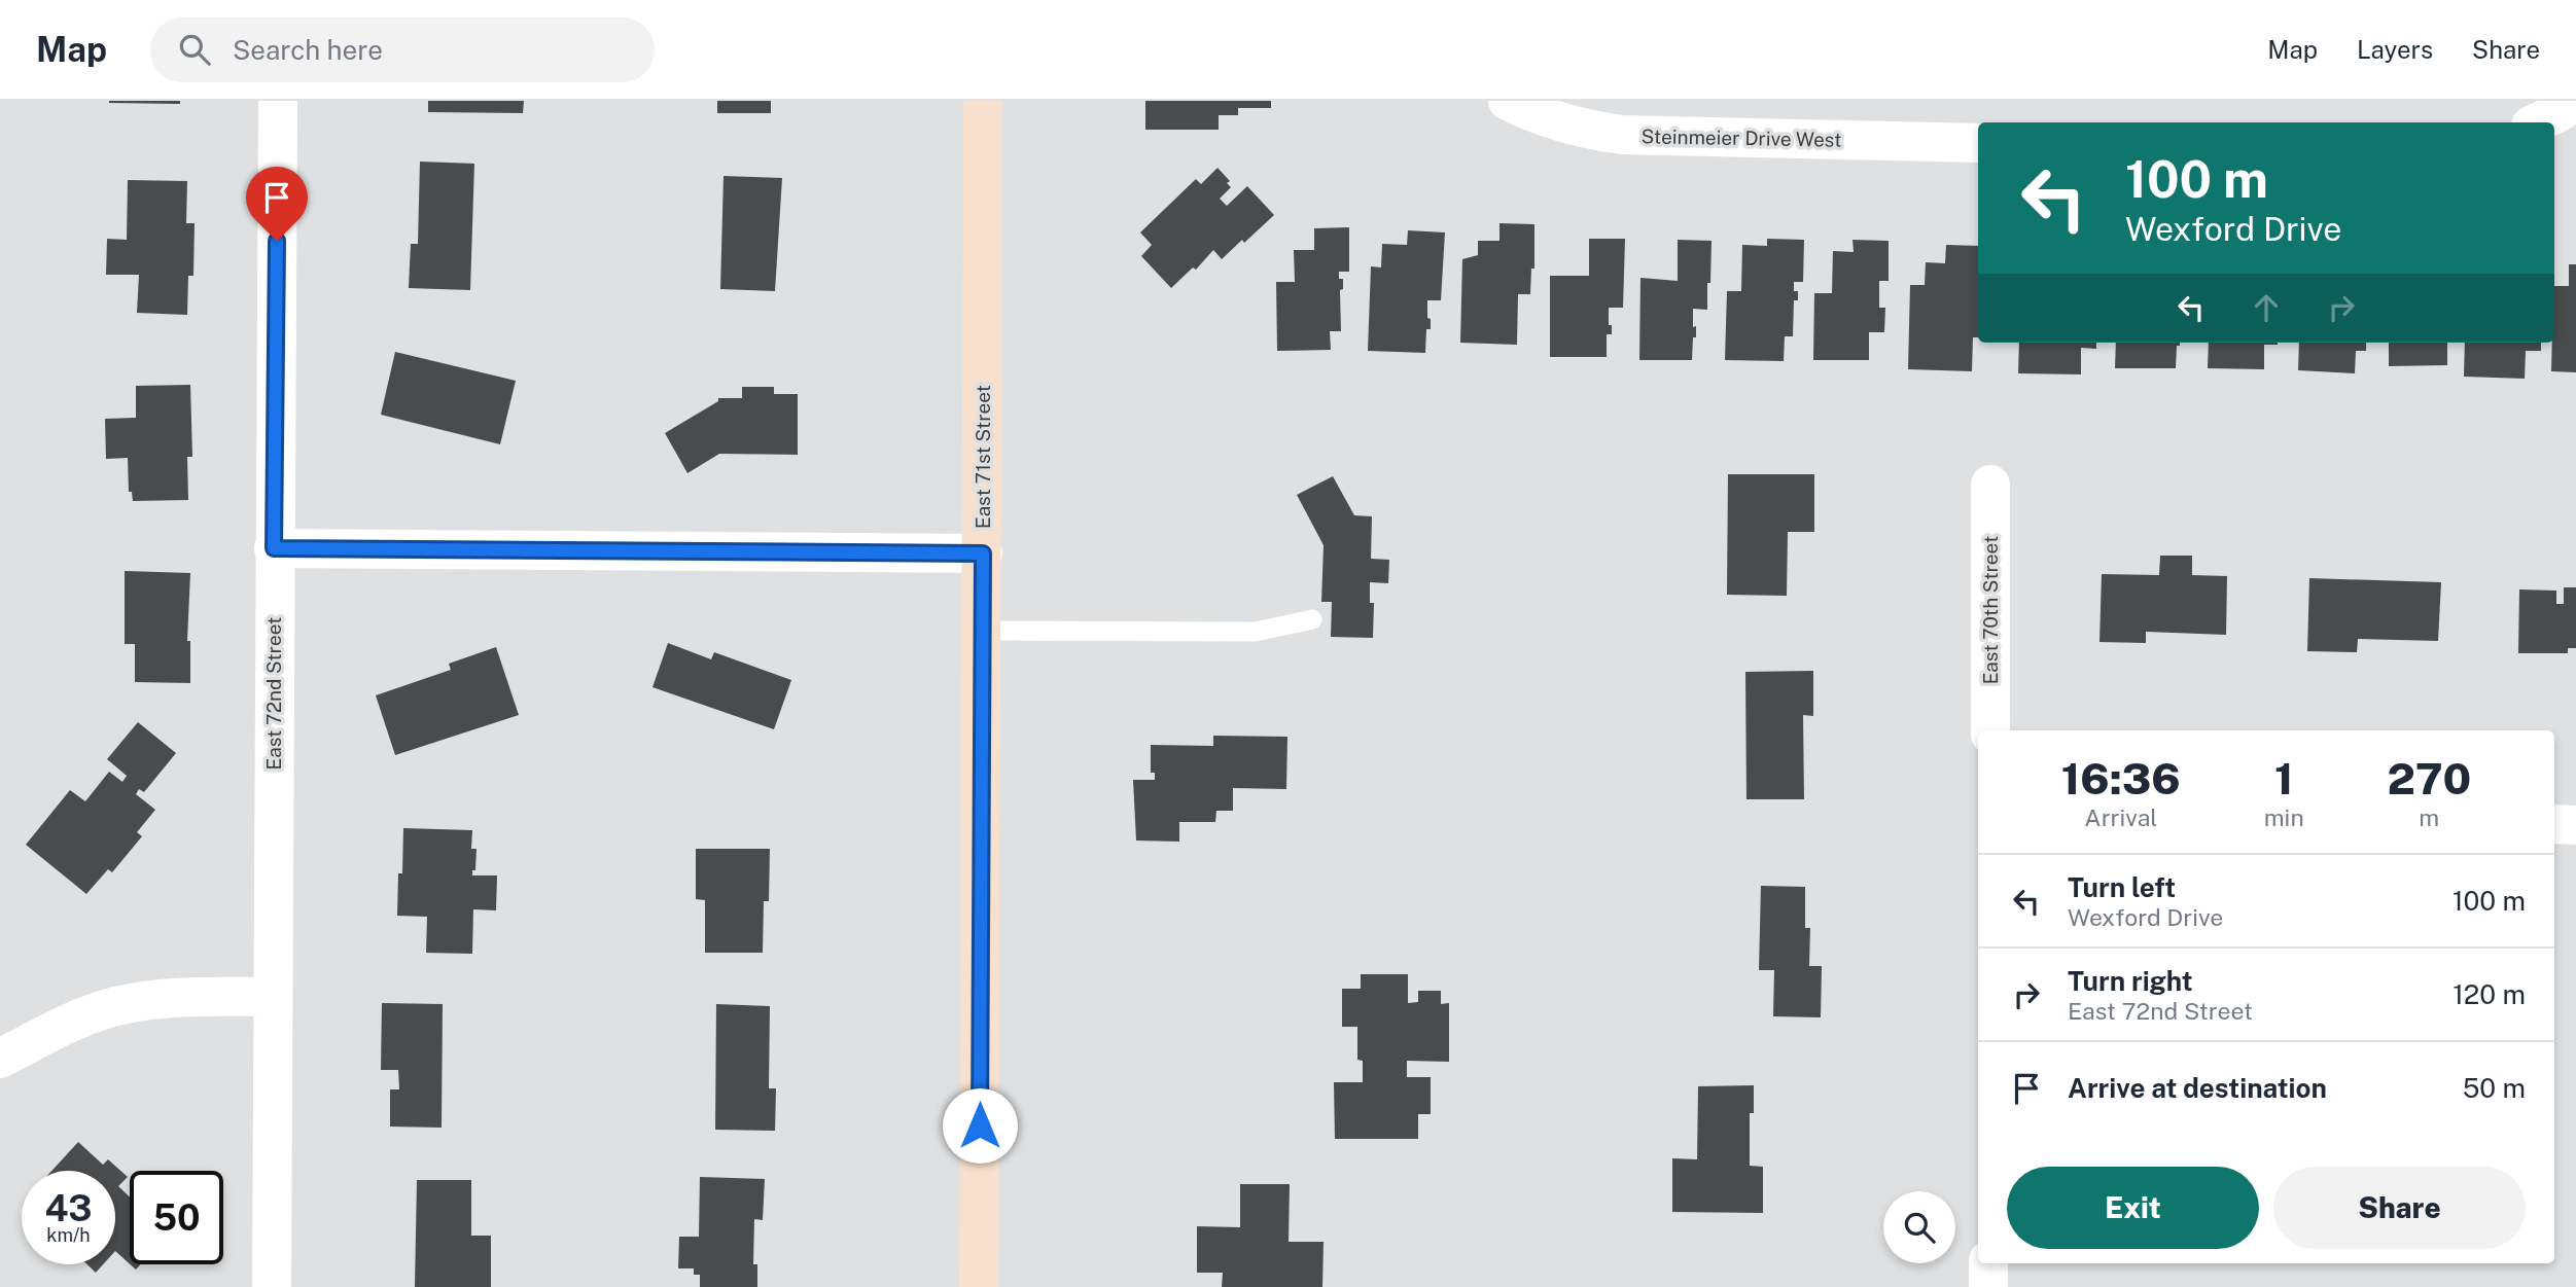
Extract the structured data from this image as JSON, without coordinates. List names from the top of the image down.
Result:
{
  "streets": {
    "main road": ["East 71st Street"],
    "street": ["Steinmeier Drive West", "East 70th Street", "East 72nd Street"]
  },
  "page": {
    "header": "Map",
    "search": "Search here",
    "nav": ["Map", "Layers", "Share"],
    "turn": ["100 m", "Wexford Drive"],
    "eta": [
      "16:36",
      "Arrival",
      "1",
      "min",
      "270",
      "m"
    ],
    "list": [
      {
        "name": "Turn left",
        "note": "Wexford Drive",
        "value": "100 m"
      },
      {
        "name": "Turn right",
        "note": "East 72nd Street",
        "value": "120 m"
      },
      {
        "name": "Arrive at destination",
        "value": "50 m"
      }
    ],
    "buttons": ["Exit", "Share"],
    "speed": "43 km/h",
    "limit": "50"
  }
}
